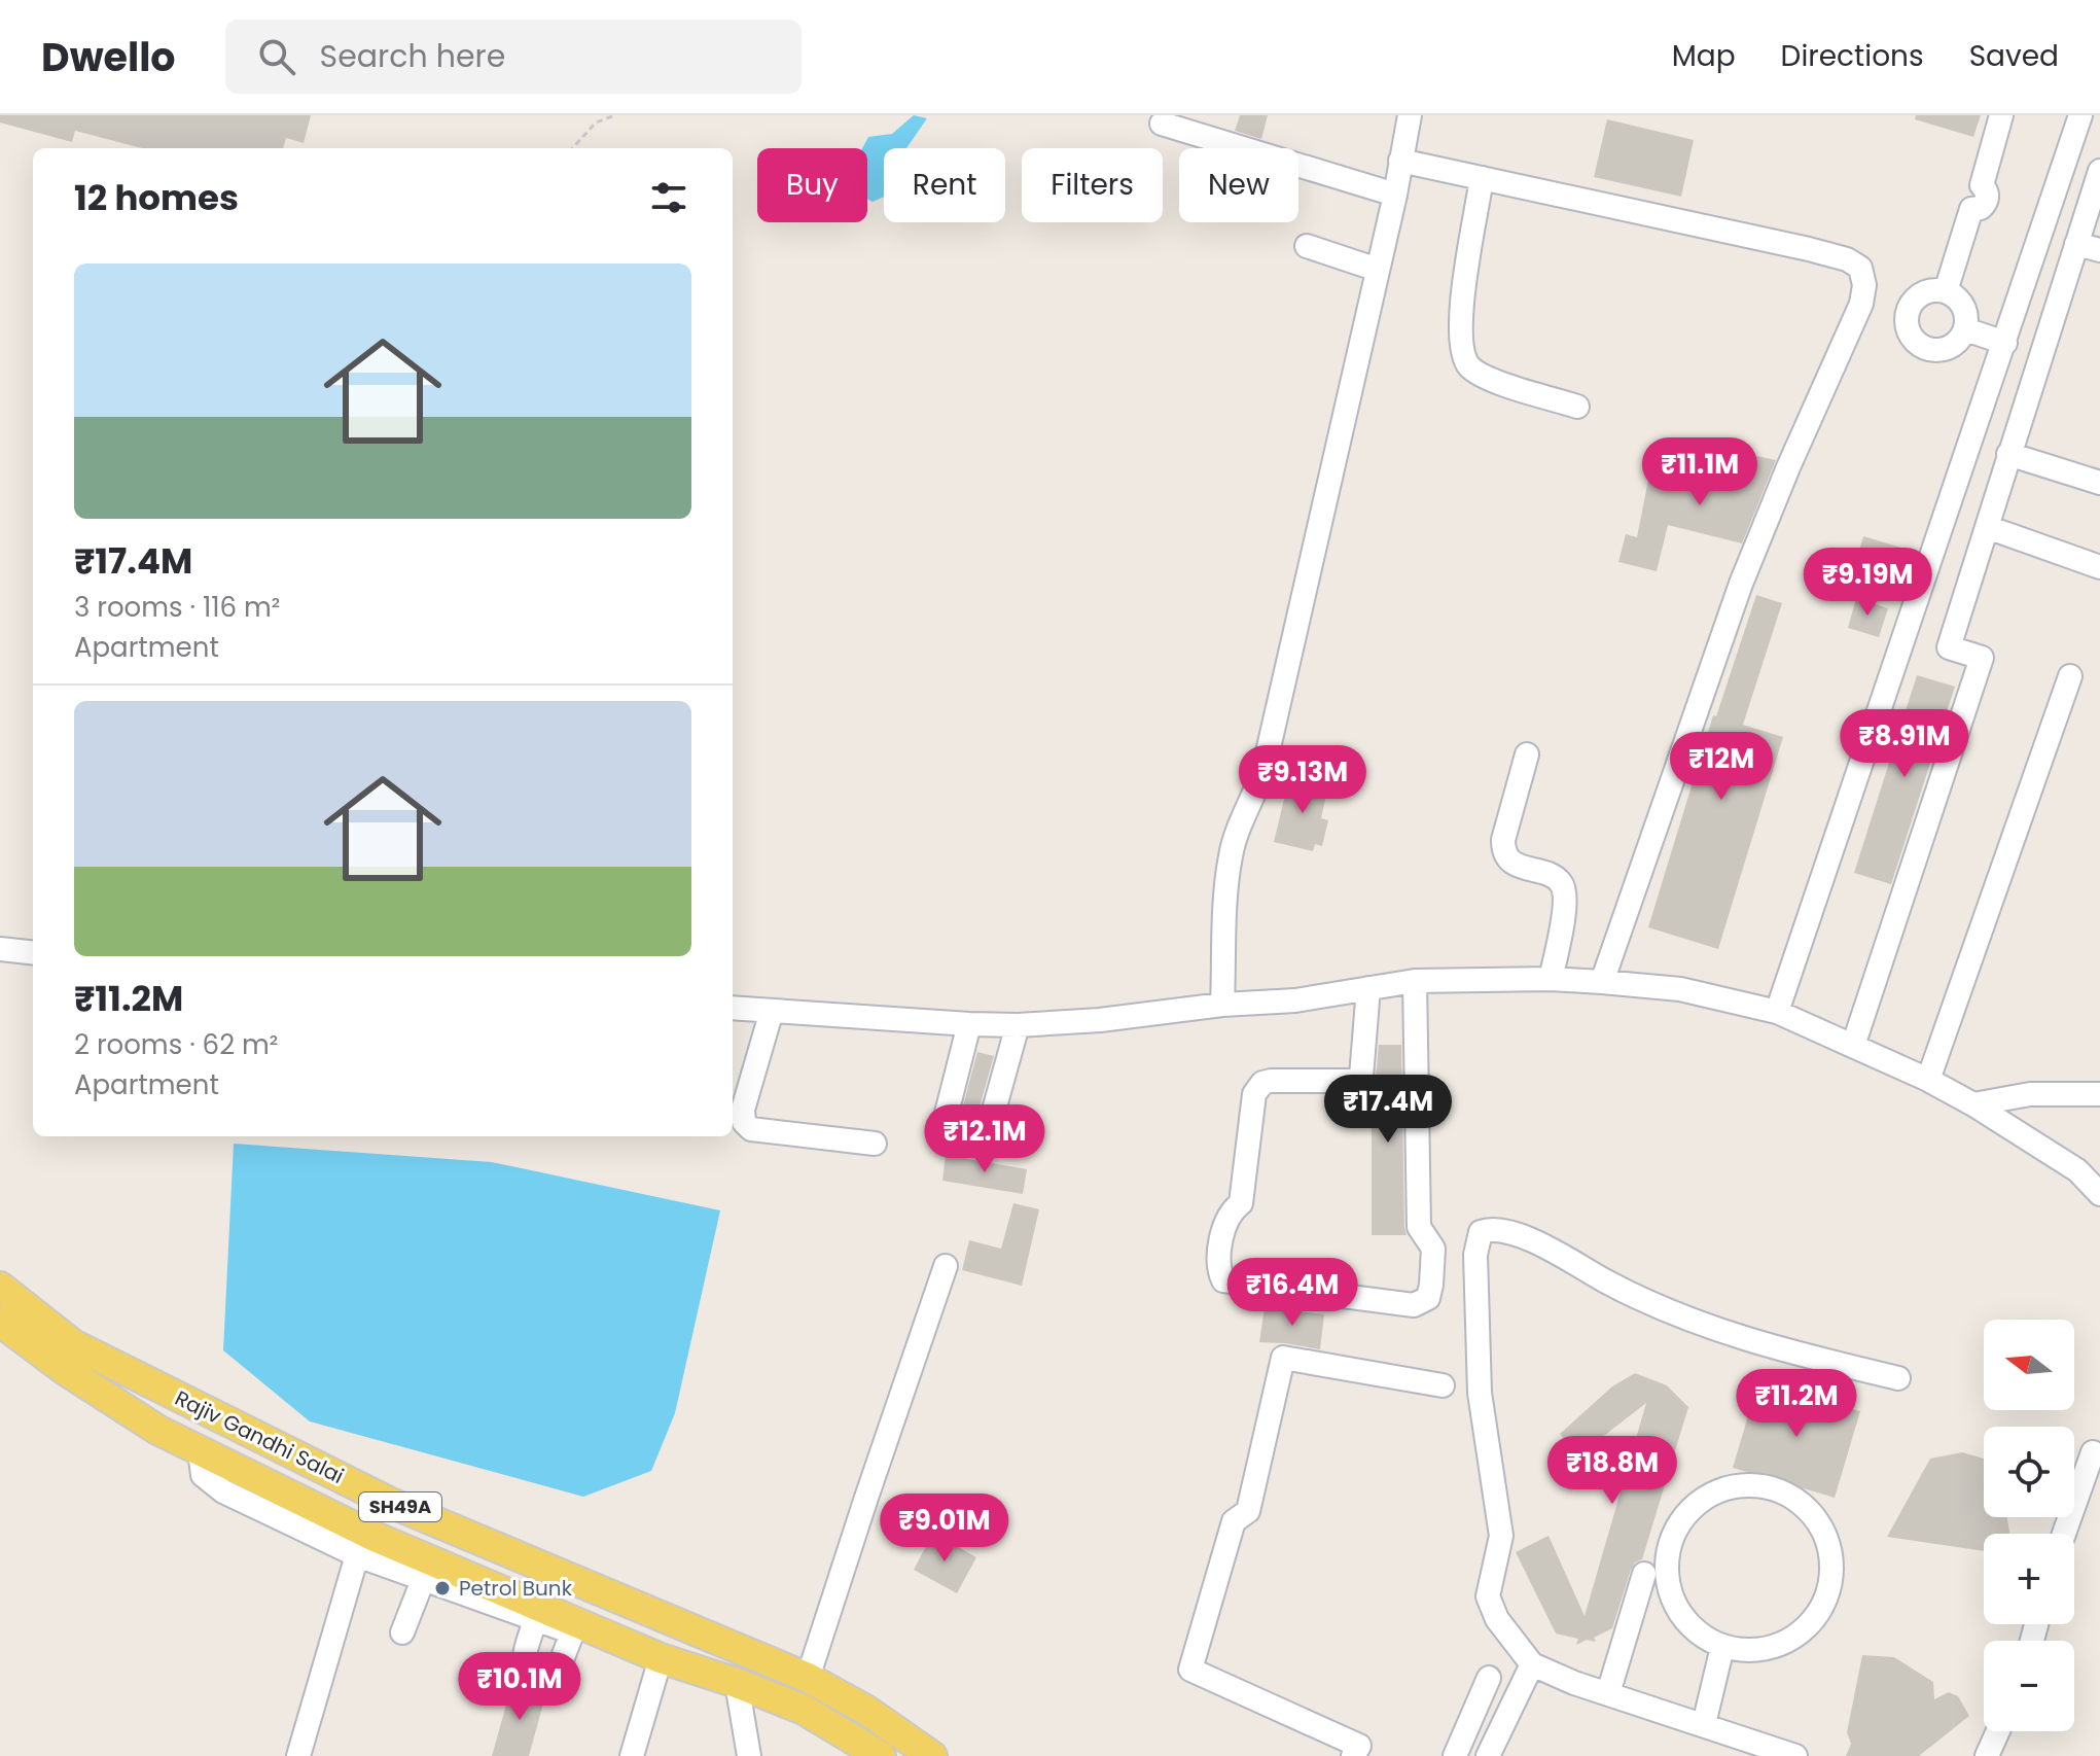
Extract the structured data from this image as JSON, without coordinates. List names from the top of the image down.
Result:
{
  "streets": {
    "main road": ["Rajiv Gandhi Salai", "SH49A"]
  },
  "places": ["Petrol Bunk"],
  "north": "left",
  "page": {
    "header": "Dwello",
    "search": "Search here",
    "nav": ["Map", "Directions", "Saved"],
    "chip": [
      "Buy",
      "Rent",
      "Filters",
      "New"
    ],
    "heading": "12 homes",
    "list": [
      {
        "name": "₹17.4M",
        "note": "3 rooms · 116 m² · Apartment"
      },
      {
        "name": "₹11.2M",
        "note": "2 rooms · 62 m² · Apartment"
      }
    ],
    "price": [
      "₹11.1M",
      "₹9.19M",
      "₹8.91M",
      "₹12M",
      "₹9.13M",
      "₹17.4M",
      "₹12.1M",
      "₹16.4M",
      "₹11.2M",
      "₹18.8M",
      "₹9.01M",
      "₹10.1M"
    ],
    "map_buttons": ["+", "−"]
  }
}
